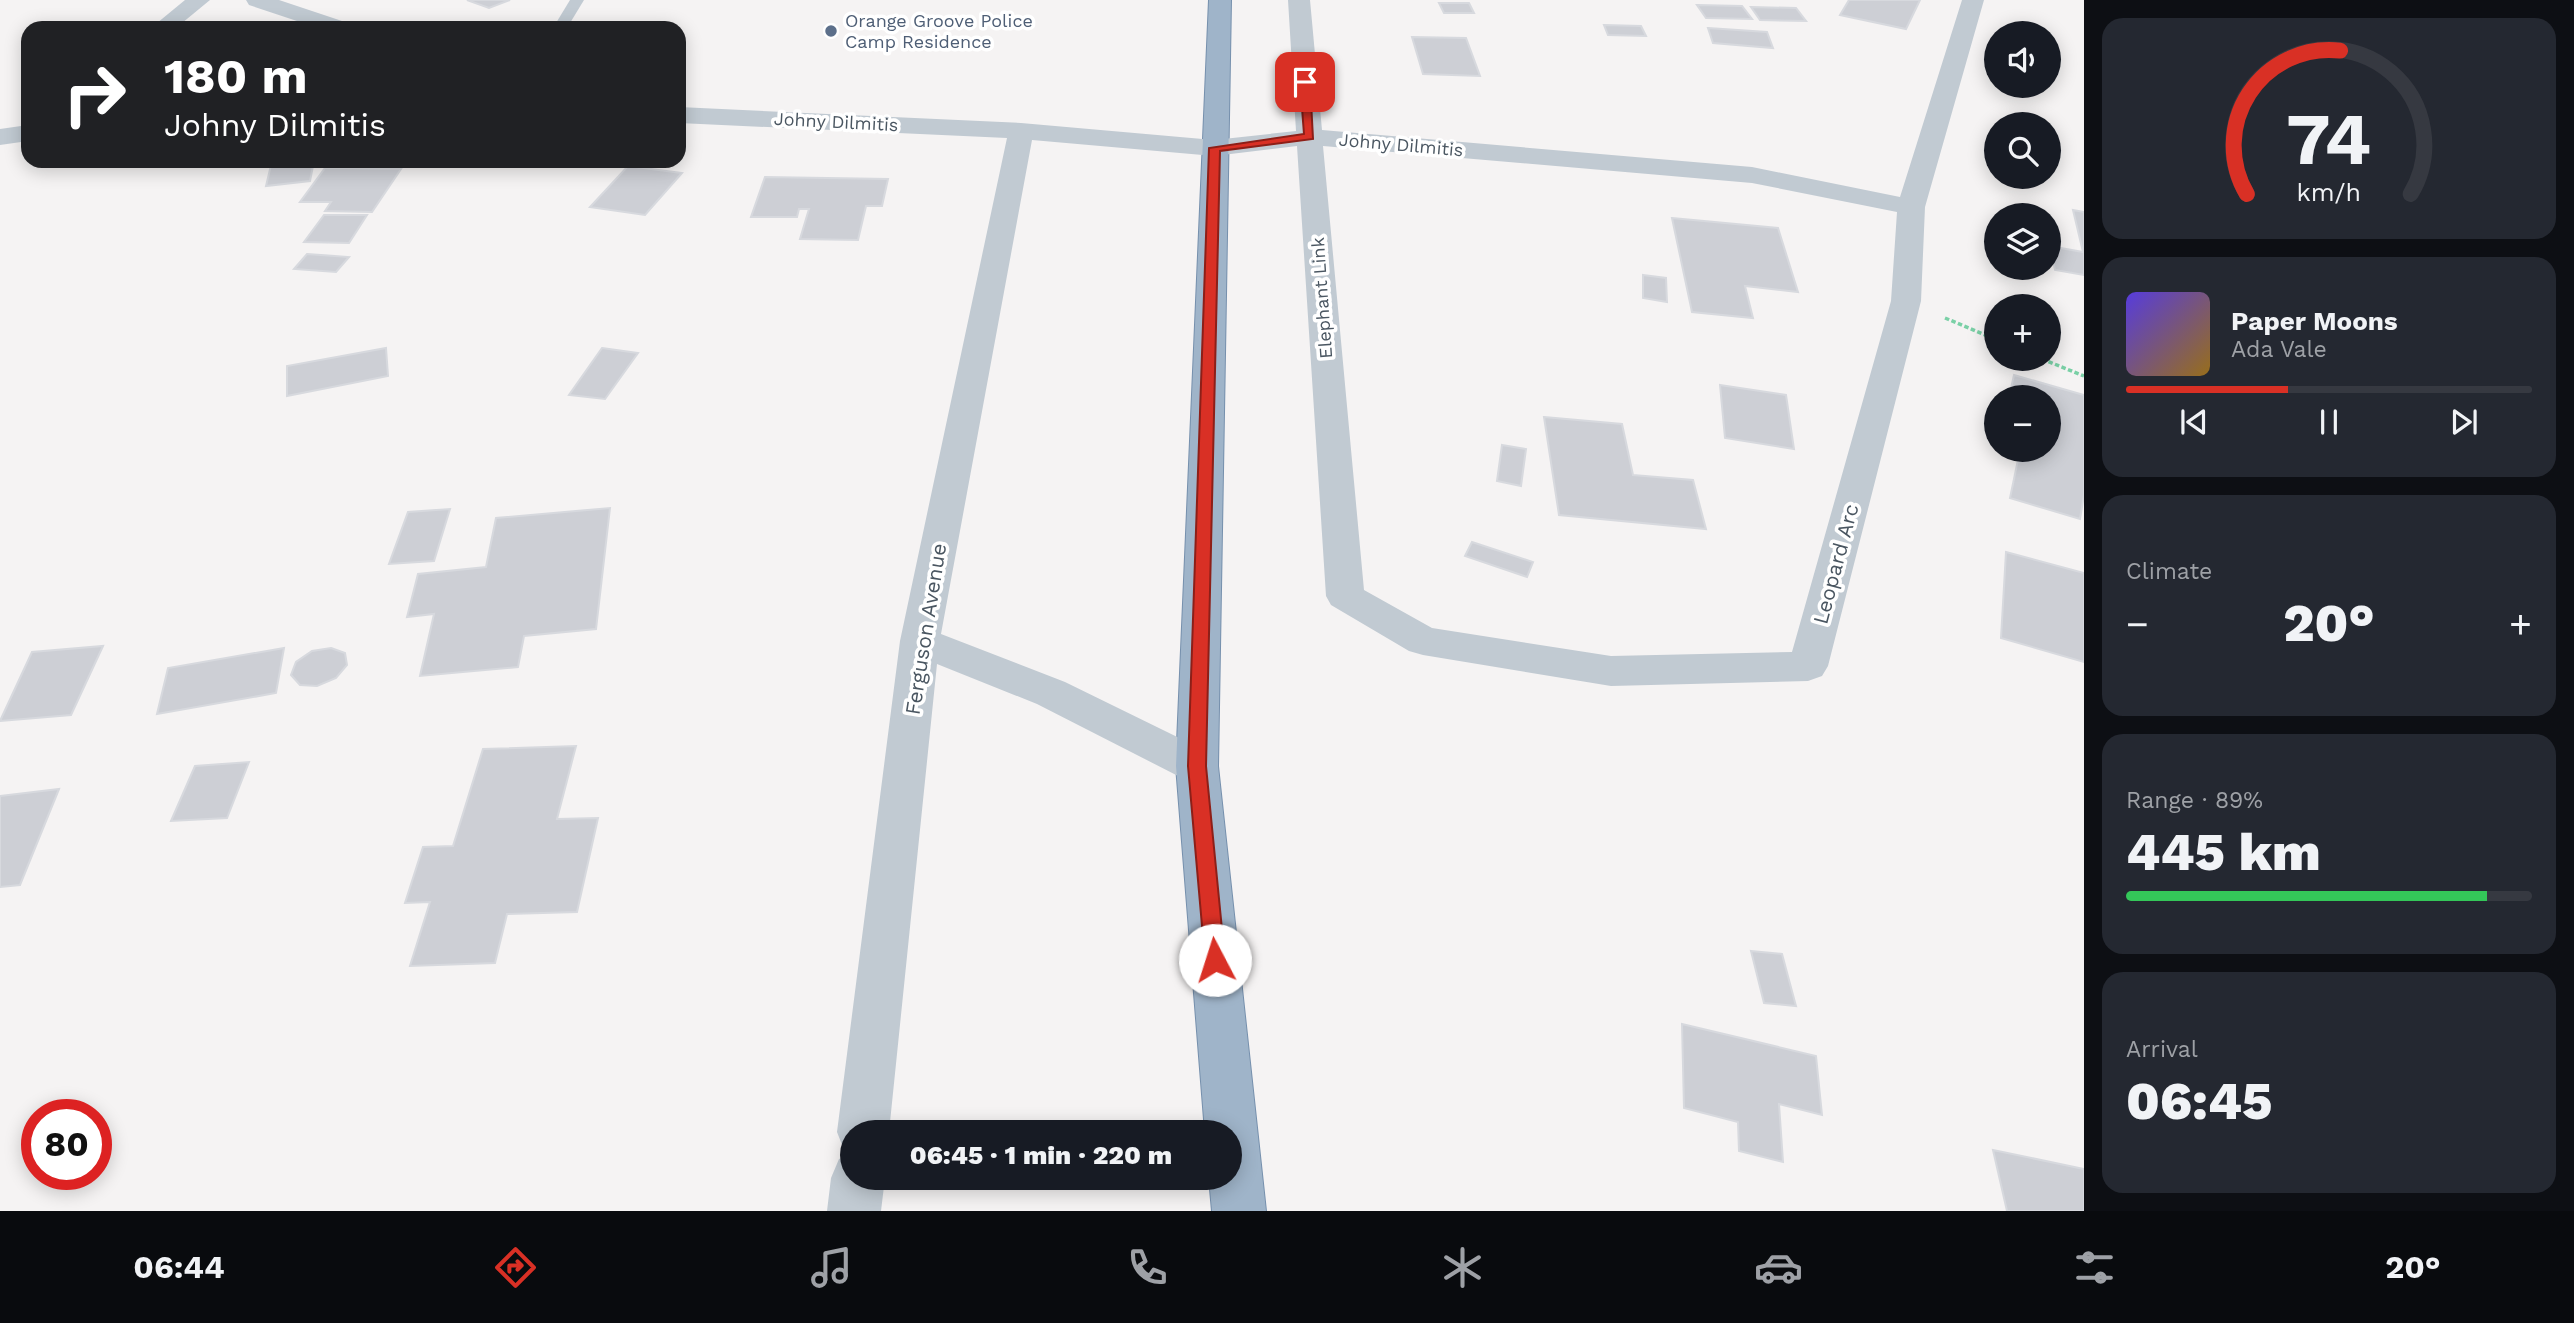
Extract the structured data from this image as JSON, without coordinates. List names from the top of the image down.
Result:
{
  "streets": {
    "street": [
      "Johny Dilmitis",
      "Elephant Link",
      "Leopard Arc",
      "Ferguson Avenue"
    ]
  },
  "crossings": [
    ["Johny Dilmitis", "Elephant Link"],
    ["Johny Dilmitis", "Leopard Arc"],
    ["Johny Dilmitis", "Ferguson Avenue"],
    ["Elephant Link", "Leopard Arc"]
  ],
  "places": ["Orange Groove Police Camp Residence"],
  "page": {
    "map_buttons": ["+", "−"],
    "turn": ["180 m", "Johny Dilmitis"],
    "song": ["Paper Moons", "Ada Vale"],
    "tile": [
      "Climate",
      ["Range · 89%", "445 km"],
      ["Arrival", "06:45"]
    ],
    "heat": ["−", "20°", "+"],
    "limit": "80",
    "trip": "06:45 · 1 min · 220 m",
    "tabs": ["06:44", "20°"],
    "gauge": ["74", "km/h"]
  }
}
